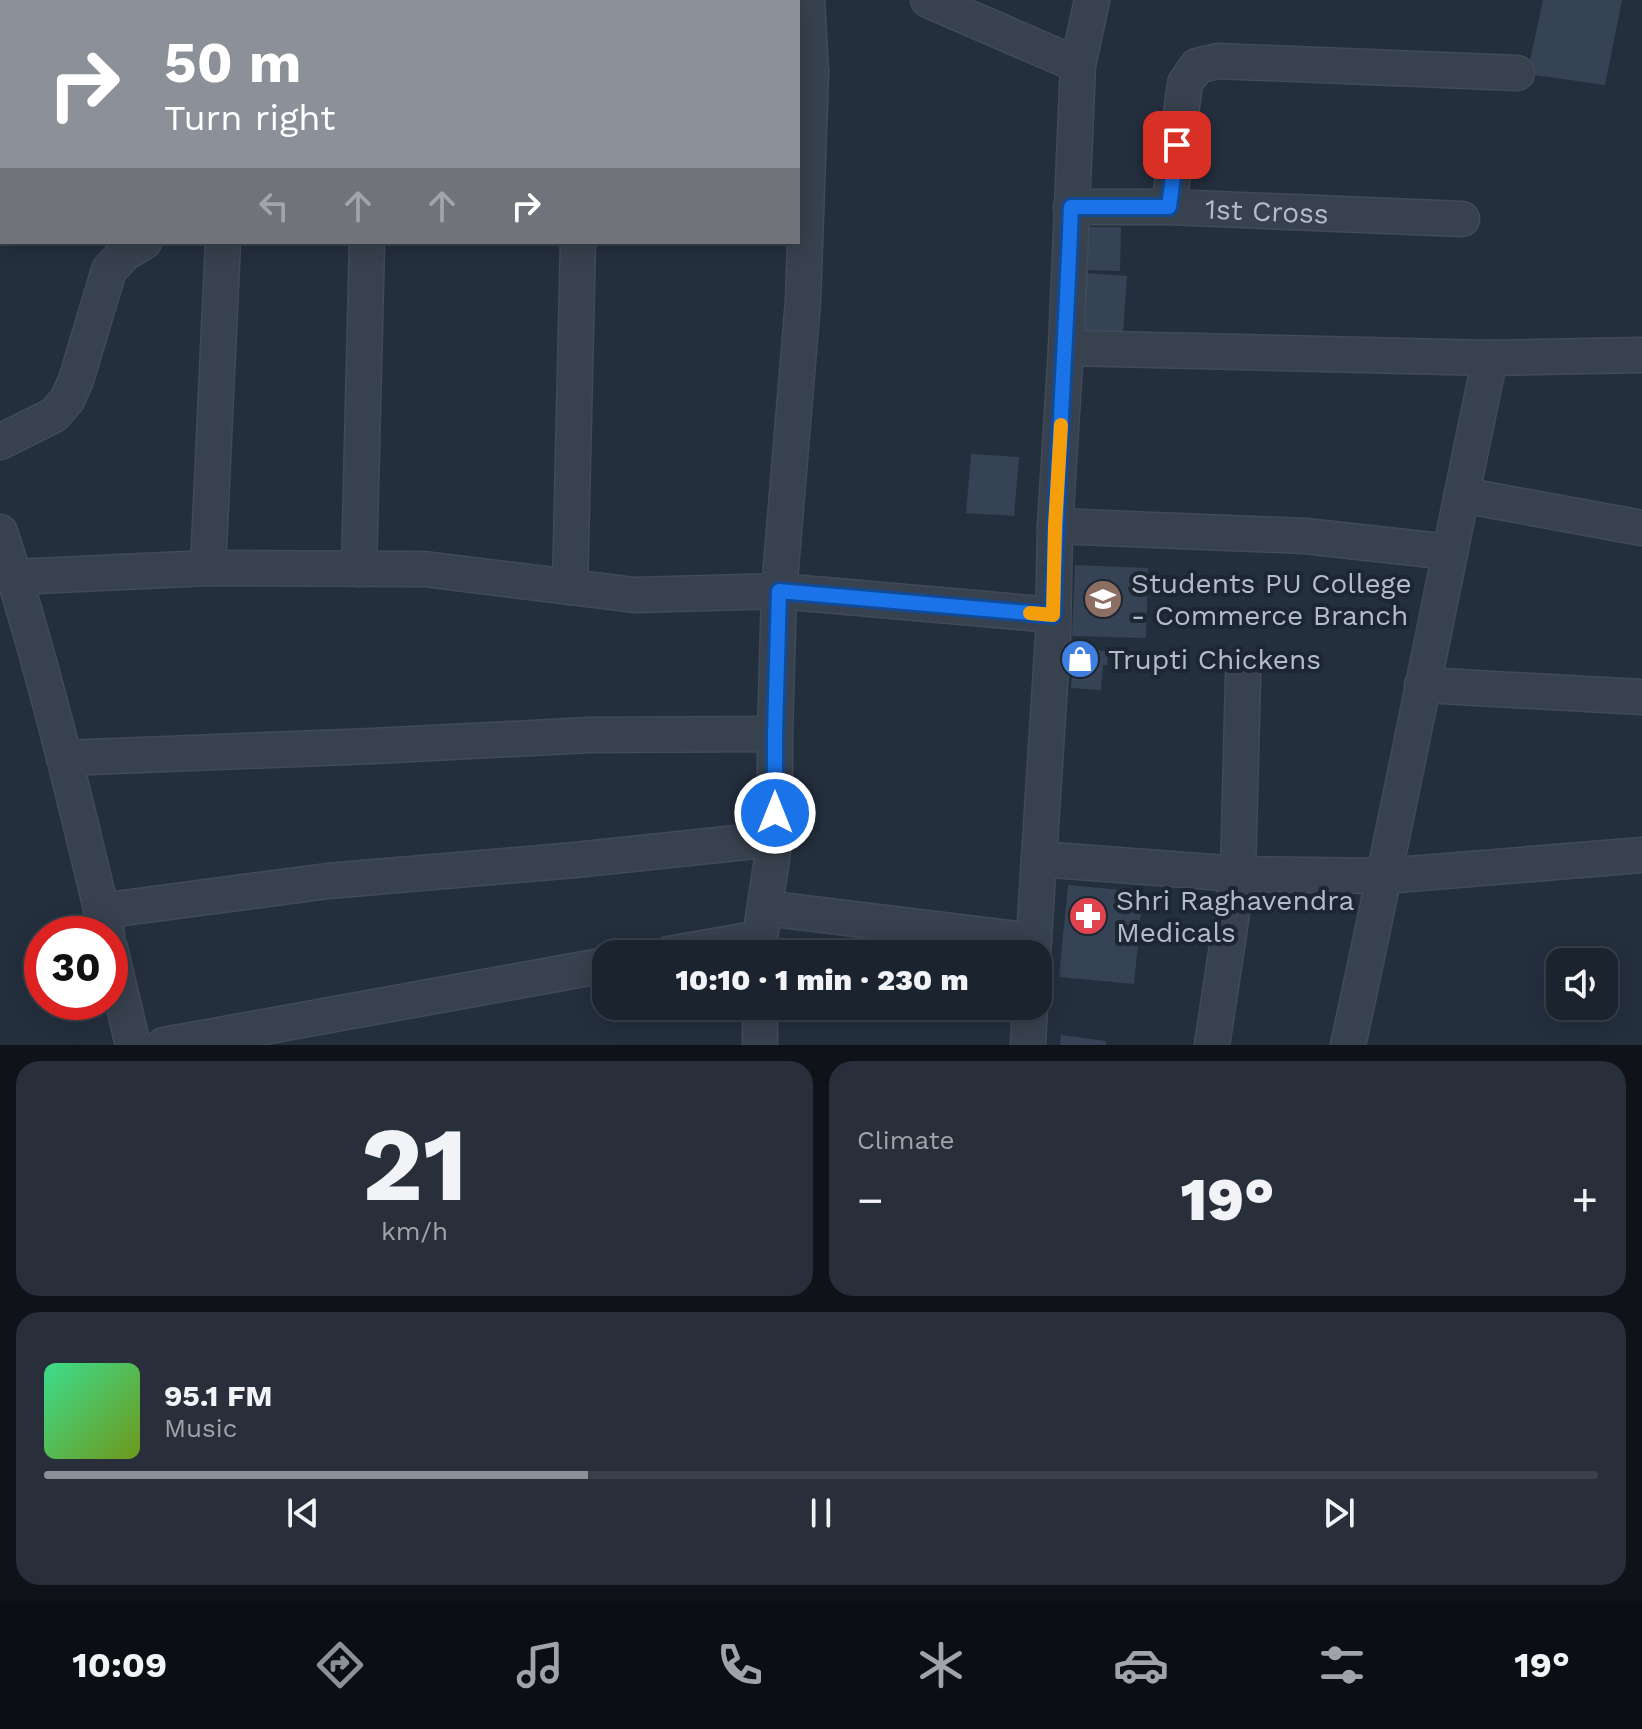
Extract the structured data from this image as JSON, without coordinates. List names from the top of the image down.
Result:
{
  "streets": {
    "street": ["1st Cross"]
  },
  "places": {
    "school or university": ["Students PU College - Commerce Branch"],
    "shop": ["Trupti Chickens"],
    "pharmacy": ["Shri Raghavendra Medicals"]
  },
  "page": {
    "turn": ["50 m", "Turn right"],
    "limit": "30",
    "trip": "10:10 · 1 min · 230 m",
    "tile": [
      ["21", "km/h"],
      "Climate"
    ],
    "heat": ["−", "19°", "+"],
    "song": ["95.1 FM", "Music"],
    "tabs": ["10:09", "19°"]
  }
}
